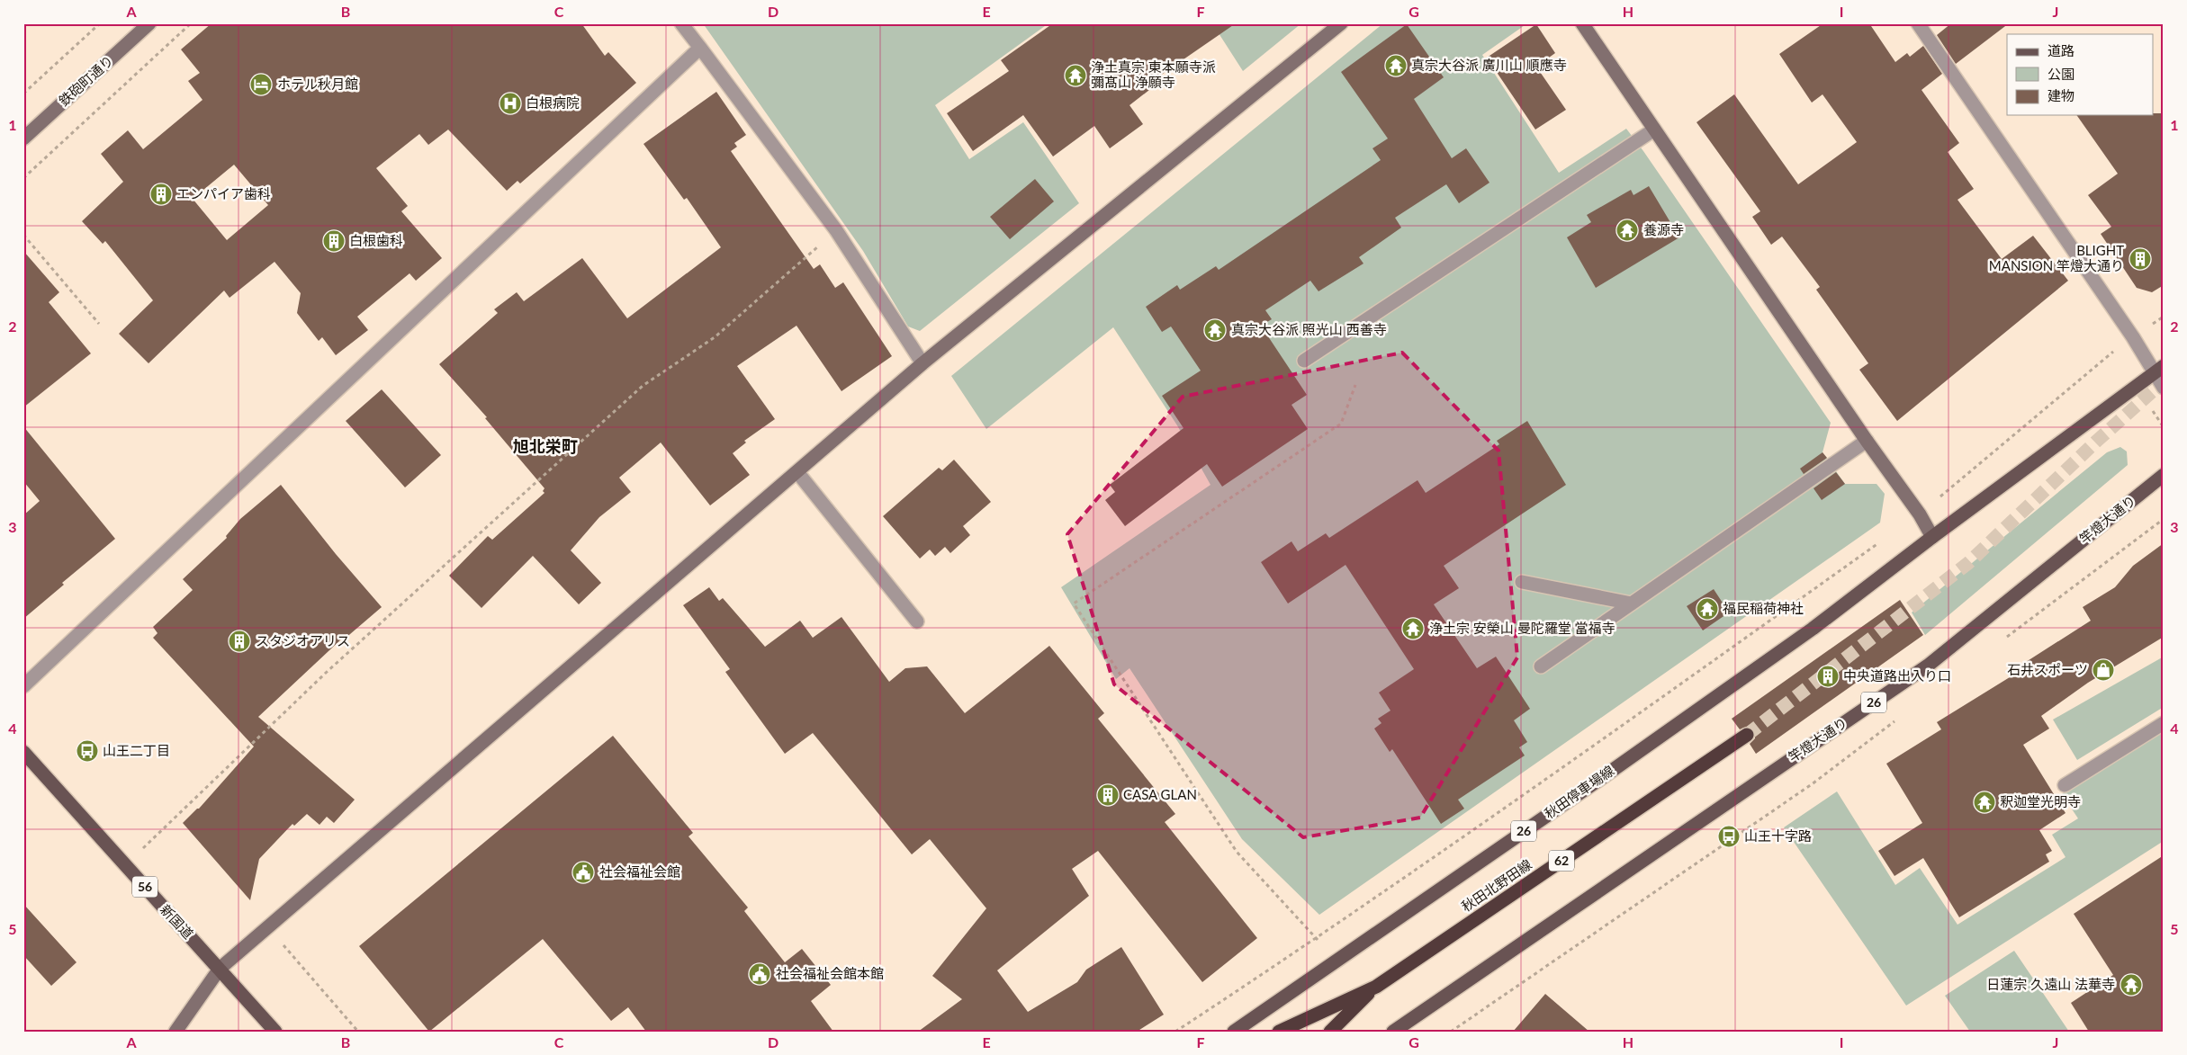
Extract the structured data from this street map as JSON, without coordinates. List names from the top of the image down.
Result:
{
  "streets": {
    "highway": ["62", "秋田北野田線"],
    "main road": [
      "竿燈大通り",
      "26",
      "秋田停車場線",
      "56",
      "新国道"
    ],
    "street": ["鉄砲町通り"]
  },
  "crossings": [
    ["26", "秋田停車場線"],
    ["62", "秋田北野田線"]
  ],
  "districts": ["旭北栄町"],
  "places": {
    "temple": [
      "真宗大谷派 廣川山 順應寺",
      "浄土真宗 東本願寺派 彌髙山 浄願寺",
      "養源寺",
      "真宗大谷派 照光山 西善寺",
      "福民稲荷神社",
      "浄土宗 安榮山 曼陀羅堂 當福寺",
      "釈迦堂光明寺",
      "日蓮宗 久遠山 法華寺"
    ],
    "hotel": ["ホテル秋月館"],
    "hospital": ["白根病院"],
    "building": [
      "エンパイア歯科",
      "白根歯科",
      "BLIGHT MANSION 竿燈大通り",
      "スタジオアリス",
      "中央道路出入り口",
      "CASA GLAN"
    ],
    "shop": ["石井スポーツ"],
    "bus stop": ["山王二丁目", "山王十字路"],
    "public building": ["社会福祉会館", "社会福祉会館本館"]
  },
  "legend": ["道路", "公園", "建物"],
  "grid": {
    "columns": [
      "A",
      "B",
      "C",
      "D",
      "E",
      "F",
      "G",
      "H",
      "I",
      "J"
    ],
    "rows": [
      "1",
      "2",
      "3",
      "4",
      "5"
    ]
  }
}
